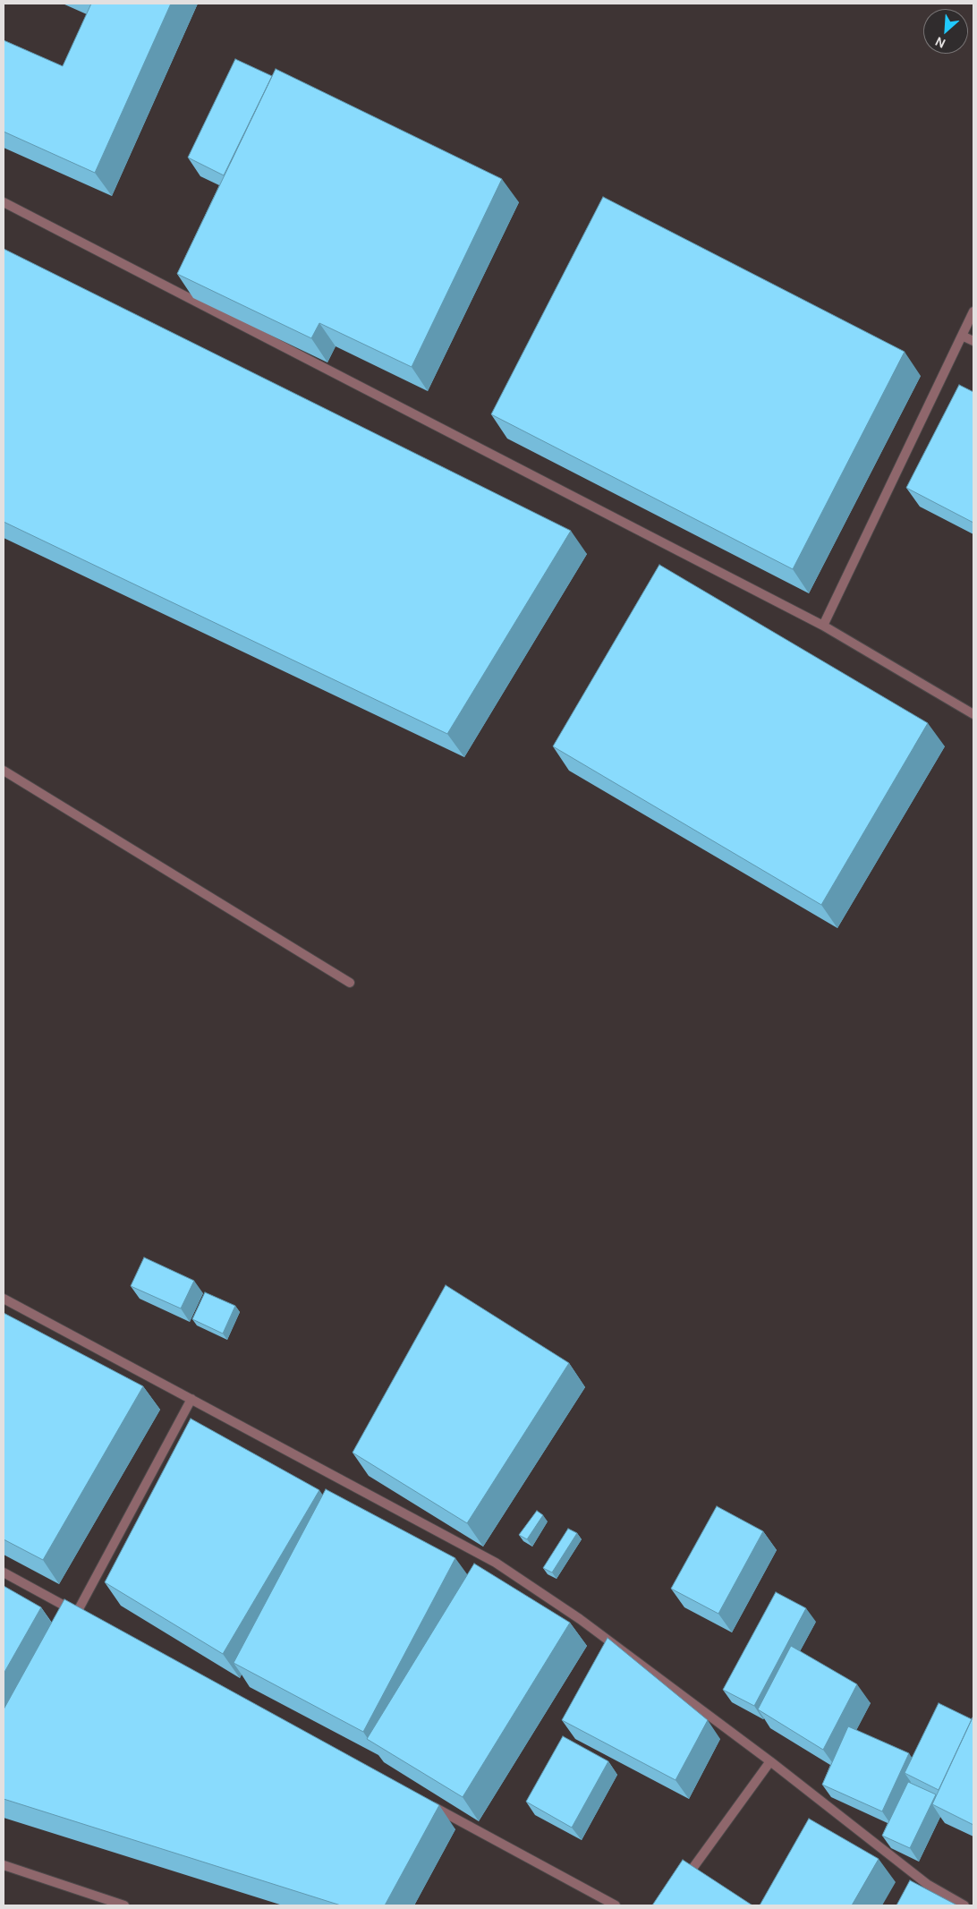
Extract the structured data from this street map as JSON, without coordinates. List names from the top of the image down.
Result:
{
  "north": "bottom left"
}
